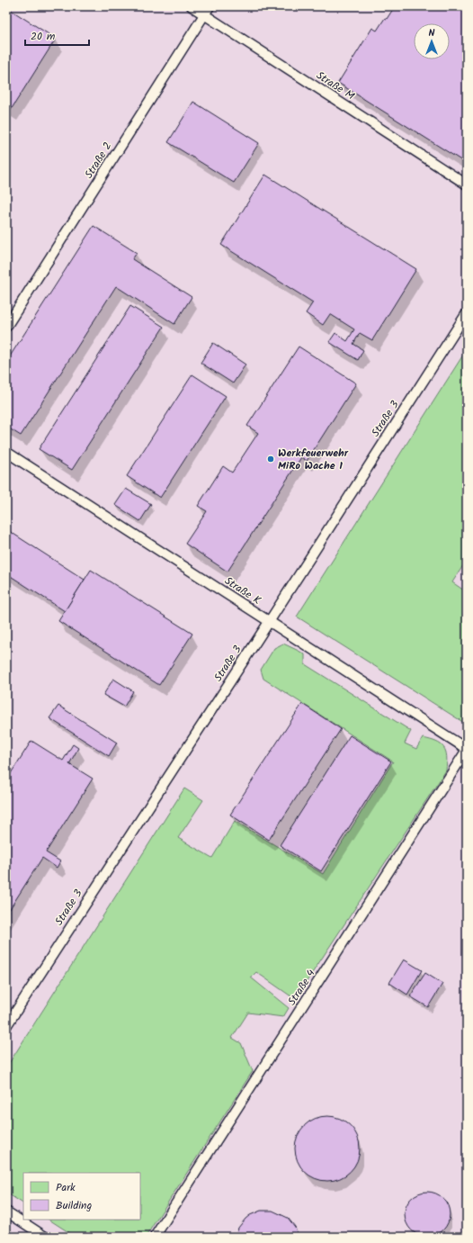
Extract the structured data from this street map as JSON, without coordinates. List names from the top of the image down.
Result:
{
  "streets": {
    "lane": [
      "Straße M",
      "Straße 2",
      "Straße 3",
      "Straße K",
      "Straße 4"
    ]
  },
  "crossings": [
    ["Straße M", "Straße 2"],
    ["Straße 3", "Straße K"],
    ["Straße K", "Straße 4"]
  ],
  "places": ["Werkfeuerwehr MiRo Wache 1"],
  "legend": ["Park", "Building"],
  "scale_bar": "20 m",
  "north": "top"
}
